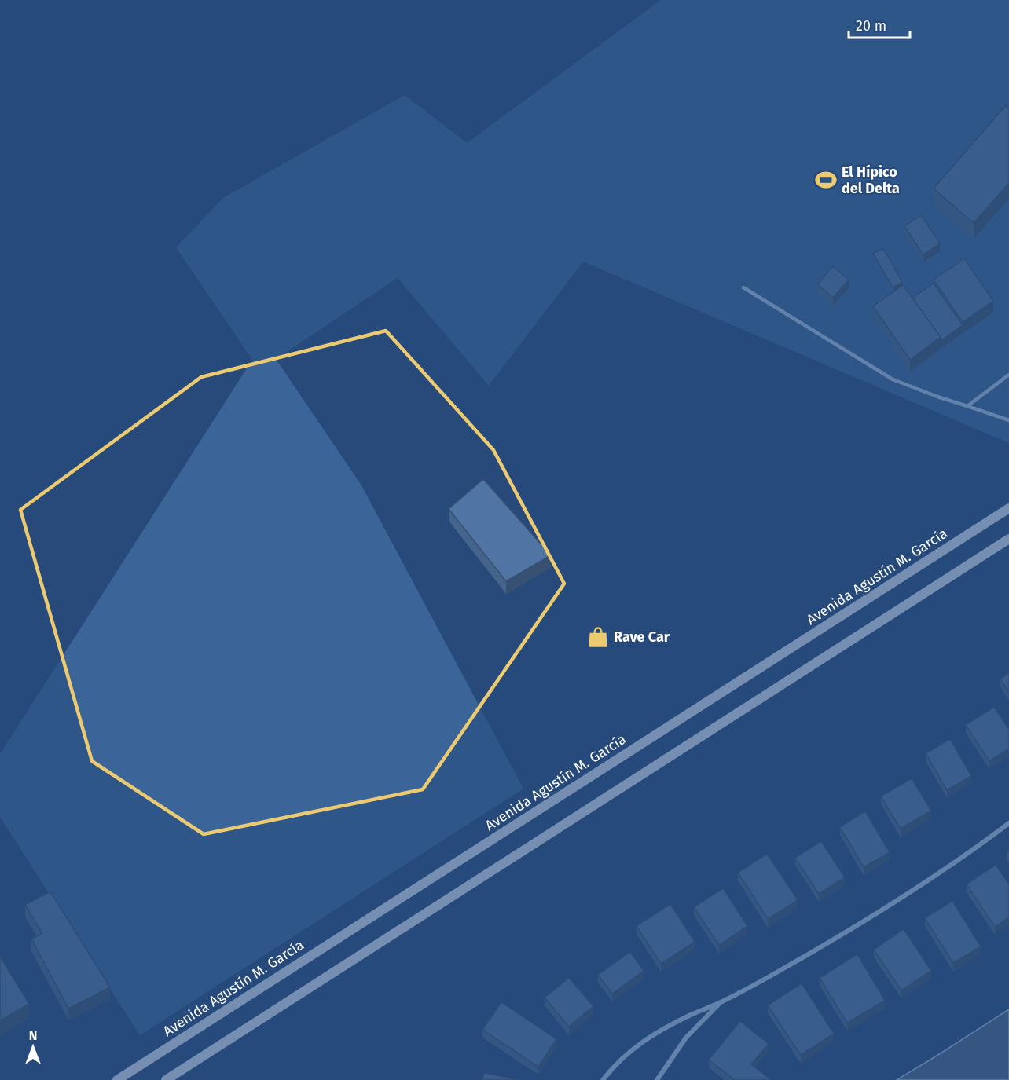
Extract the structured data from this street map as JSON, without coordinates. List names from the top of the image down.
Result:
{
  "streets": {
    "main road": ["Avenida Agustín M. García"]
  },
  "places": {
    "sports": ["El Hípico del Delta"],
    "shop": ["Rave Car"]
  },
  "scale_bar": "20 m",
  "north": "top"
}
